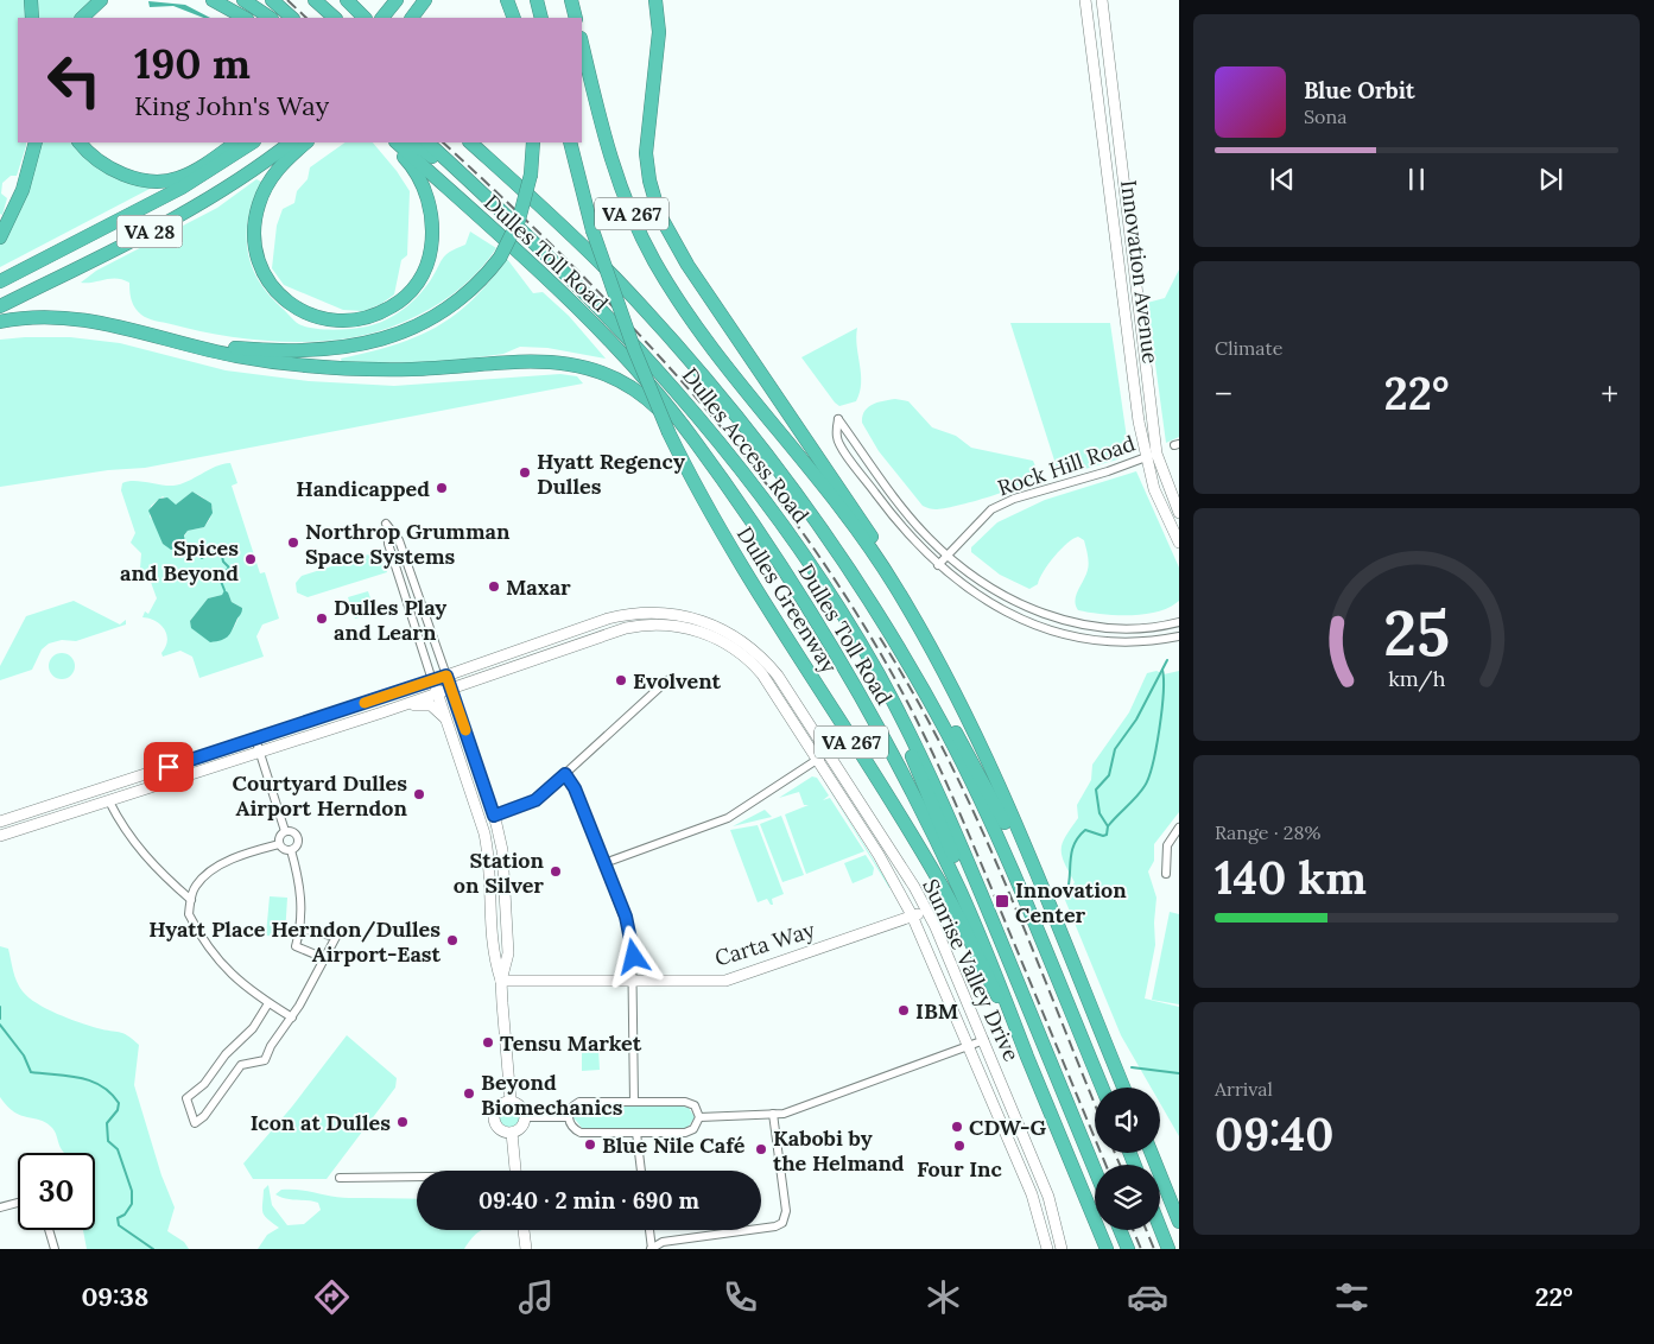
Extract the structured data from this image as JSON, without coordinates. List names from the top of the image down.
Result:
{
  "streets": {
    "highway": [
      "VA 267",
      "VA 28",
      "Dulles Toll Road",
      "Dulles Access Road",
      "Dulles Greenway"
    ],
    "main road": ["Innovation Avenue", "Carta Way", "Sunrise Valley Drive"],
    "street": ["Rock Hill Road"]
  },
  "crossings": [
    ["Dulles Toll Road", "Dulles Greenway"],
    ["Innovation Avenue", "Rock Hill Road"],
    ["Carta Way", "Sunrise Valley Drive"]
  ],
  "places": {
    "other": [
      "Hyatt Regency Dulles",
      "Handicapped",
      "Northrop Grumman Space Systems",
      "Spices and Beyond",
      "Maxar",
      "Dulles Play and Learn",
      "Evolvent",
      "Courtyard Dulles Airport Herndon",
      "Station on Silver",
      "Hyatt Place Herndon/Dulles Airport-East",
      "IBM",
      "Tensu Market",
      "Beyond Biomechanics",
      "Icon at Dulles",
      "CDW-G",
      "Blue Nile Café",
      "Four Inc",
      "Kabobi by the Helmand"
    ],
    "transit": ["Innovation Center"]
  },
  "page": {
    "turn": ["190 m", "King John's Way"],
    "song": ["Blue Orbit", "Sona"],
    "tile": [
      "Climate",
      ["Range · 28%", "140 km"],
      ["Arrival", "09:40"]
    ],
    "heat": ["−", "22°", "+"],
    "limit": "30",
    "trip": "09:40 · 2 min · 690 m",
    "tabs": ["09:38", "22°"],
    "gauge": ["25", "km/h"]
  }
}
